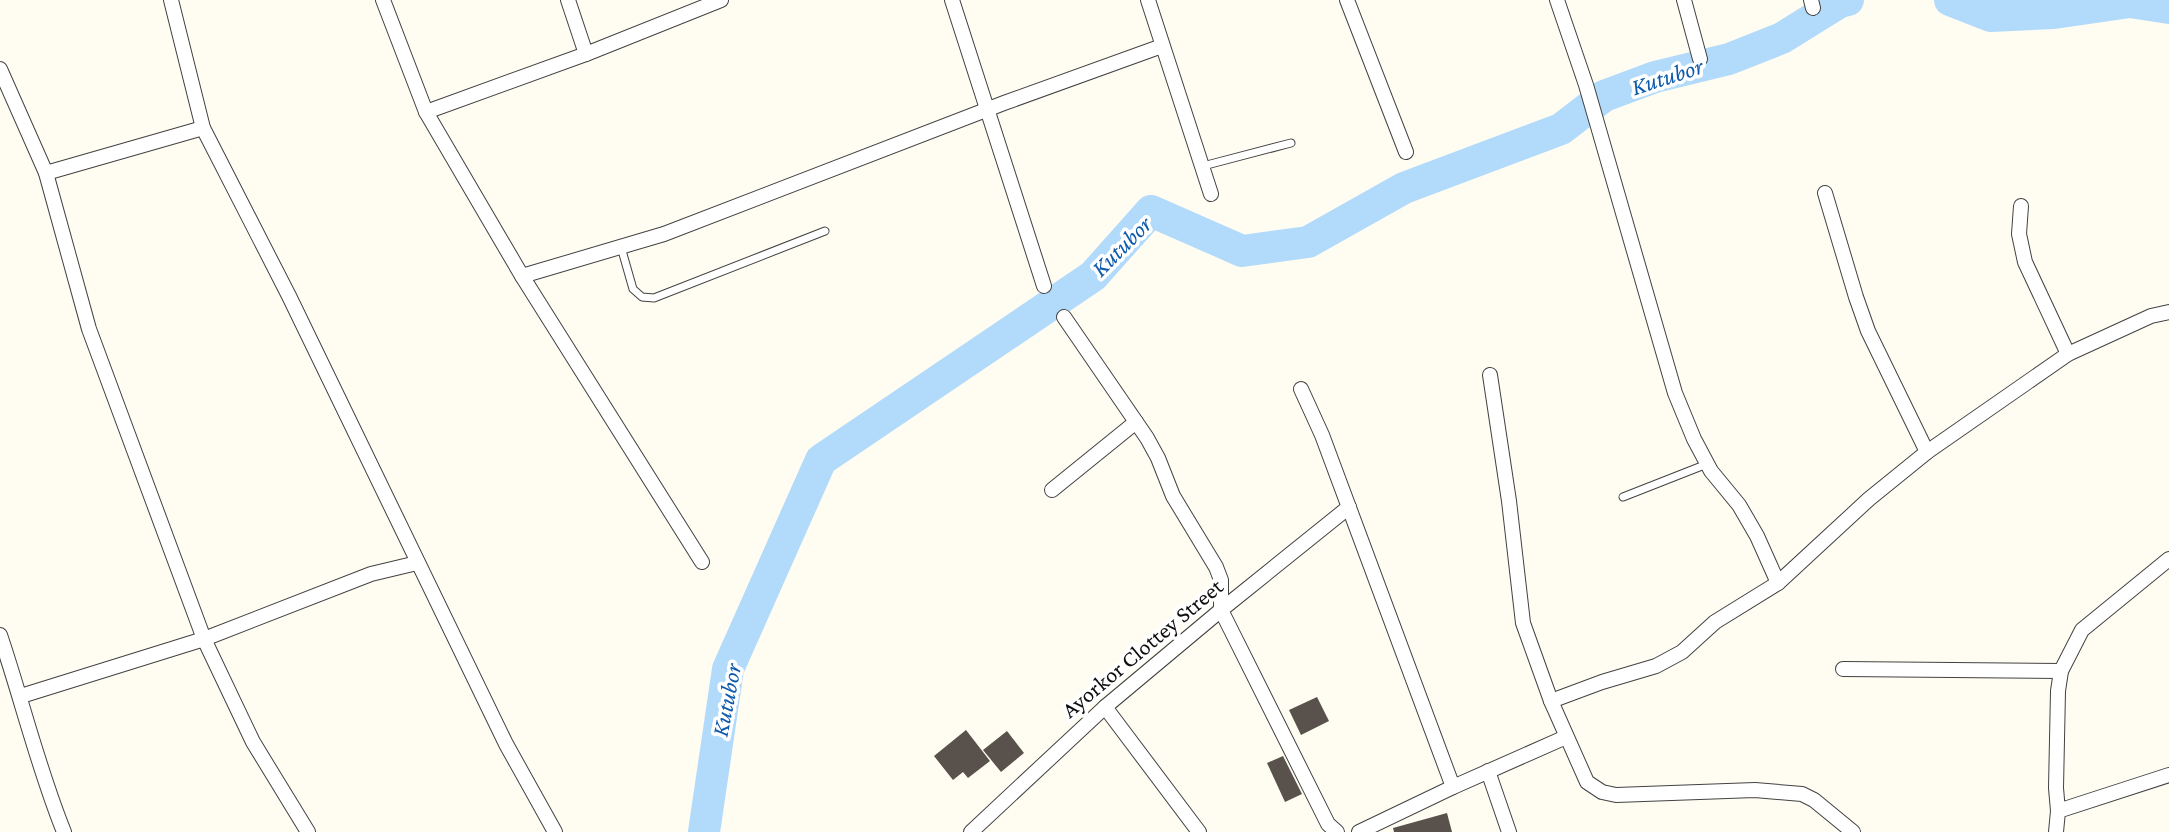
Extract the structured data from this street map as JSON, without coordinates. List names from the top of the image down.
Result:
{
  "streets": {
    "street": ["Ayorkor Clottey Street"]
  },
  "water": ["Kutubor"]
}
